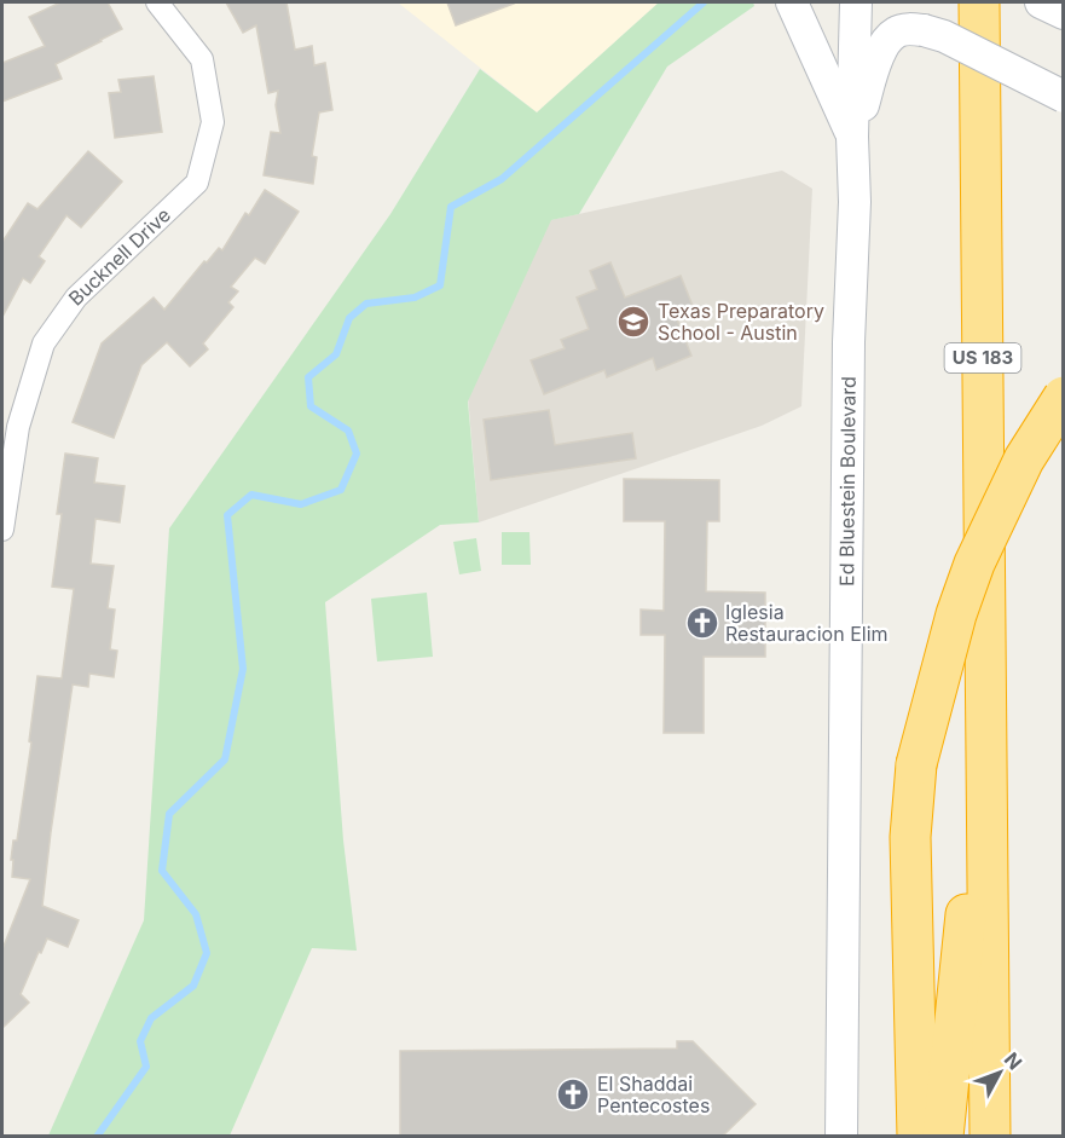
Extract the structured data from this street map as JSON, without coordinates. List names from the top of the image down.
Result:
{
  "streets": {
    "highway": ["US 183"],
    "main road": ["Ed Bluestein Boulevard"],
    "street": ["Bucknell Drive"]
  },
  "places": {
    "school or university": ["Texas Preparatory School - Austin"],
    "church": ["Iglesia Restauracion Elim", "El Shaddai Pentecostes"]
  },
  "north": "top right"
}
